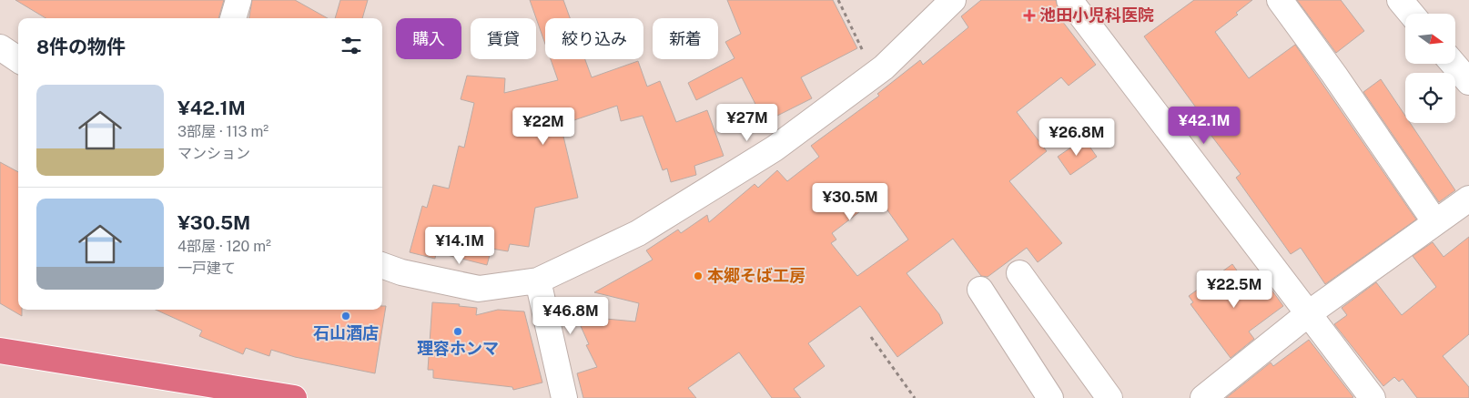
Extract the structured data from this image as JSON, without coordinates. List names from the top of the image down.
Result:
{
  "places": {
    "health": ["池田小児科医院"],
    "other": ["本郷そば工房", "石山酒店", "理容ホンマ"]
  },
  "north": "right",
  "page": {
    "chip": [
      "購入",
      "賃貸",
      "絞り込み",
      "新着"
    ],
    "heading": "8件の物件",
    "list": [
      {
        "name": "¥42.1M",
        "note": "3部屋 · 113 m² · マンション"
      },
      {
        "name": "¥30.5M",
        "note": "4部屋 · 120 m² · 一戸建て"
      }
    ],
    "price": [
      "¥27M",
      "¥42.1M",
      "¥22M",
      "¥26.8M",
      "¥30.5M",
      "¥14.1M",
      "¥22.5M",
      "¥46.8M"
    ]
  }
}
